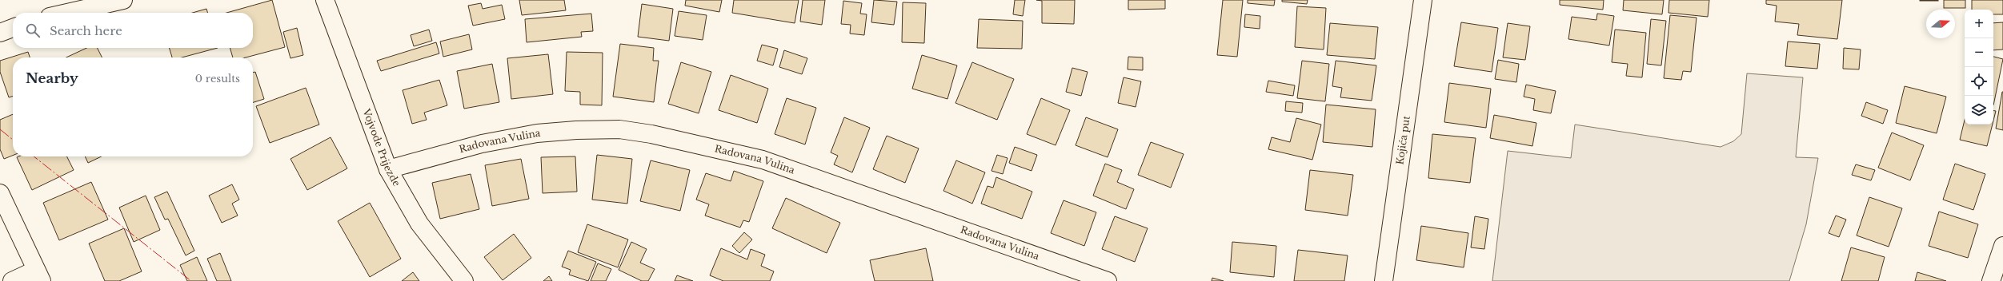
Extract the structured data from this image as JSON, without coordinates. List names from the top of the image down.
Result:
{
  "streets": {
    "street": ["Kojića put", "Radovana Vulina", "Vojvode Prijezde"]
  },
  "crossings": [
    ["Radovana Vulina", "Vojvode Prijezde"]
  ],
  "north": "right",
  "page": {
    "map_buttons": ["+", "−"],
    "search": "Search here",
    "heading": ["Nearby", "0 results"]
  }
}
